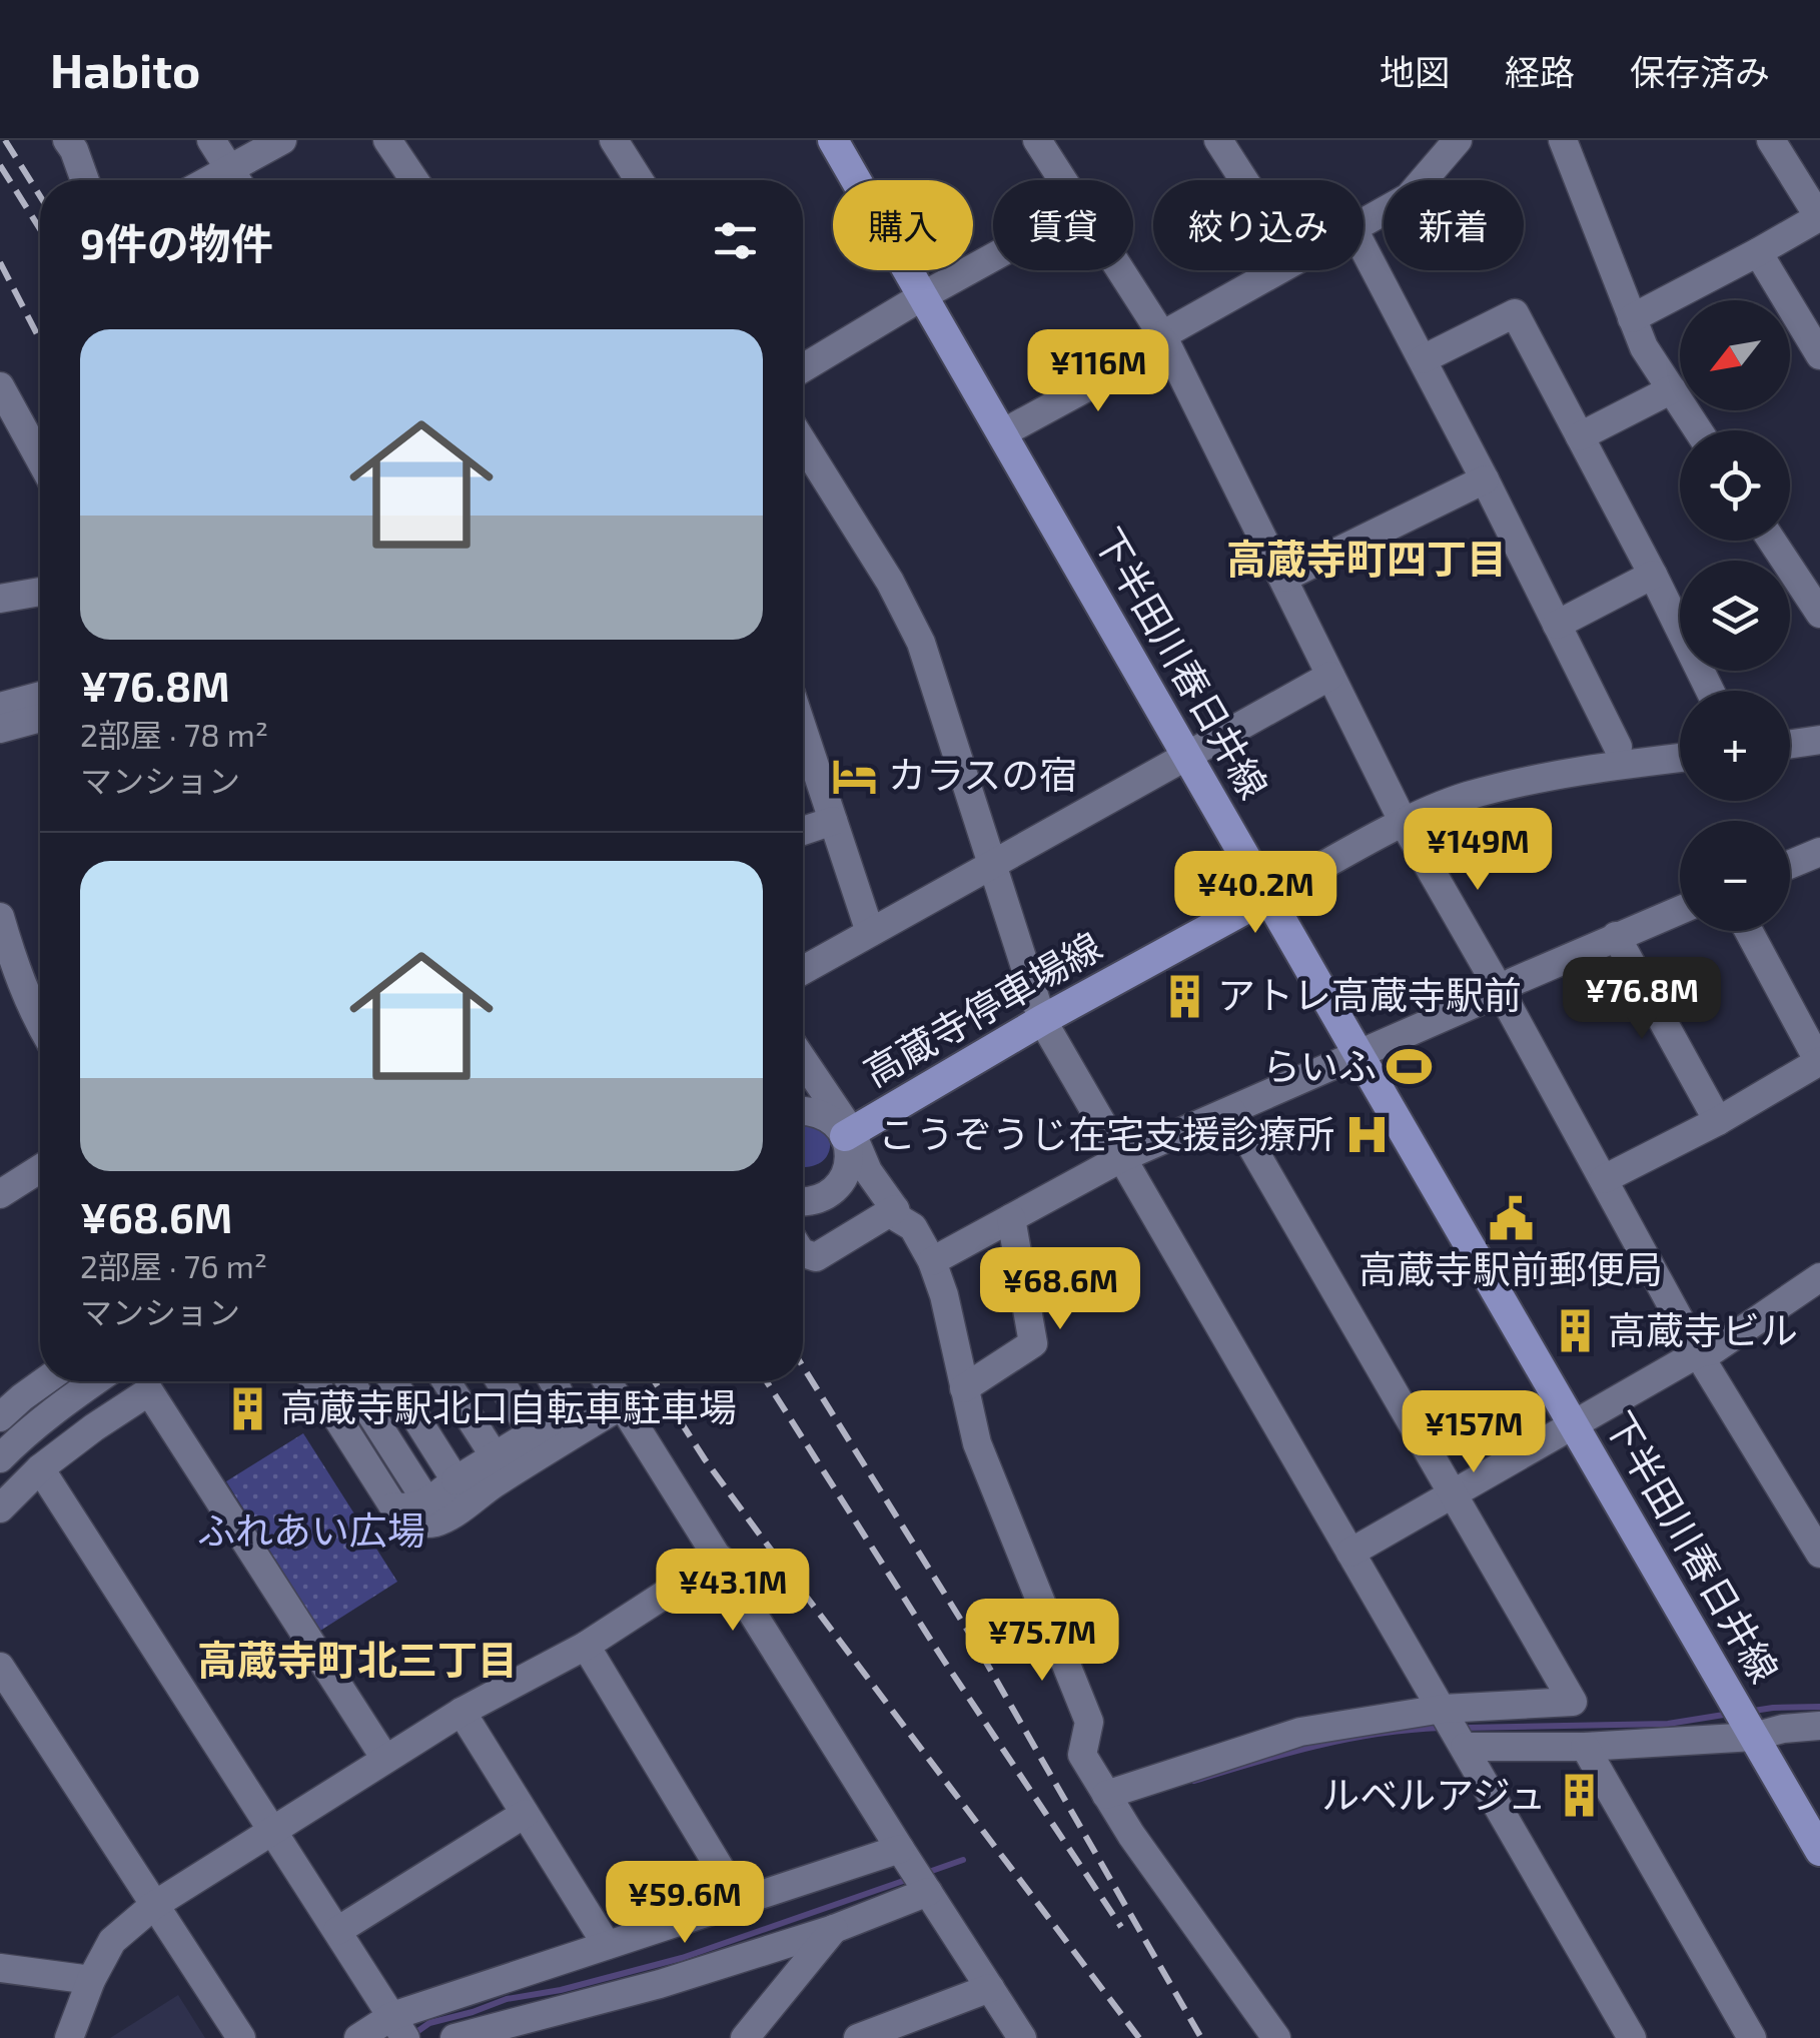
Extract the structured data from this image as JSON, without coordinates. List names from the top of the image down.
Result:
{
  "streets": {
    "main road": ["下半田川春日井線", "高蔵寺停車場線"]
  },
  "crossings": [
    ["下半田川春日井線", "高蔵寺停車場線"]
  ],
  "districts": ["高蔵寺町四丁目", "高蔵寺町北三丁目"],
  "parks": ["ふれあい広場"],
  "places": {
    "hotel": ["カラスの宿"],
    "building": [
      "アトレ高蔵寺駅前",
      "高蔵寺ビル",
      "高蔵寺駅北口自転車駐車場",
      "ルベルアジュ"
    ],
    "sports": ["らいふ"],
    "hospital": ["こうぞうじ在宅支援診療所"],
    "public building": ["高蔵寺駅前郵便局"]
  },
  "north": "bottom left",
  "page": {
    "header": "Habito",
    "nav": ["地図", "経路", "保存済み"],
    "chip": [
      "購入",
      "賃貸",
      "絞り込み",
      "新着"
    ],
    "heading": "9件の物件",
    "map_buttons": ["+", "−"],
    "list": [
      {
        "name": "¥76.8M",
        "note": "2部屋 · 78 m² · マンション"
      },
      {
        "name": "¥68.6M",
        "note": "2部屋 · 76 m² · マンション"
      }
    ],
    "price": [
      "¥116M",
      "¥149M",
      "¥40.2M",
      "¥76.8M",
      "¥68.6M",
      "¥157M",
      "¥43.1M",
      "¥75.7M",
      "¥59.6M"
    ]
  }
}
